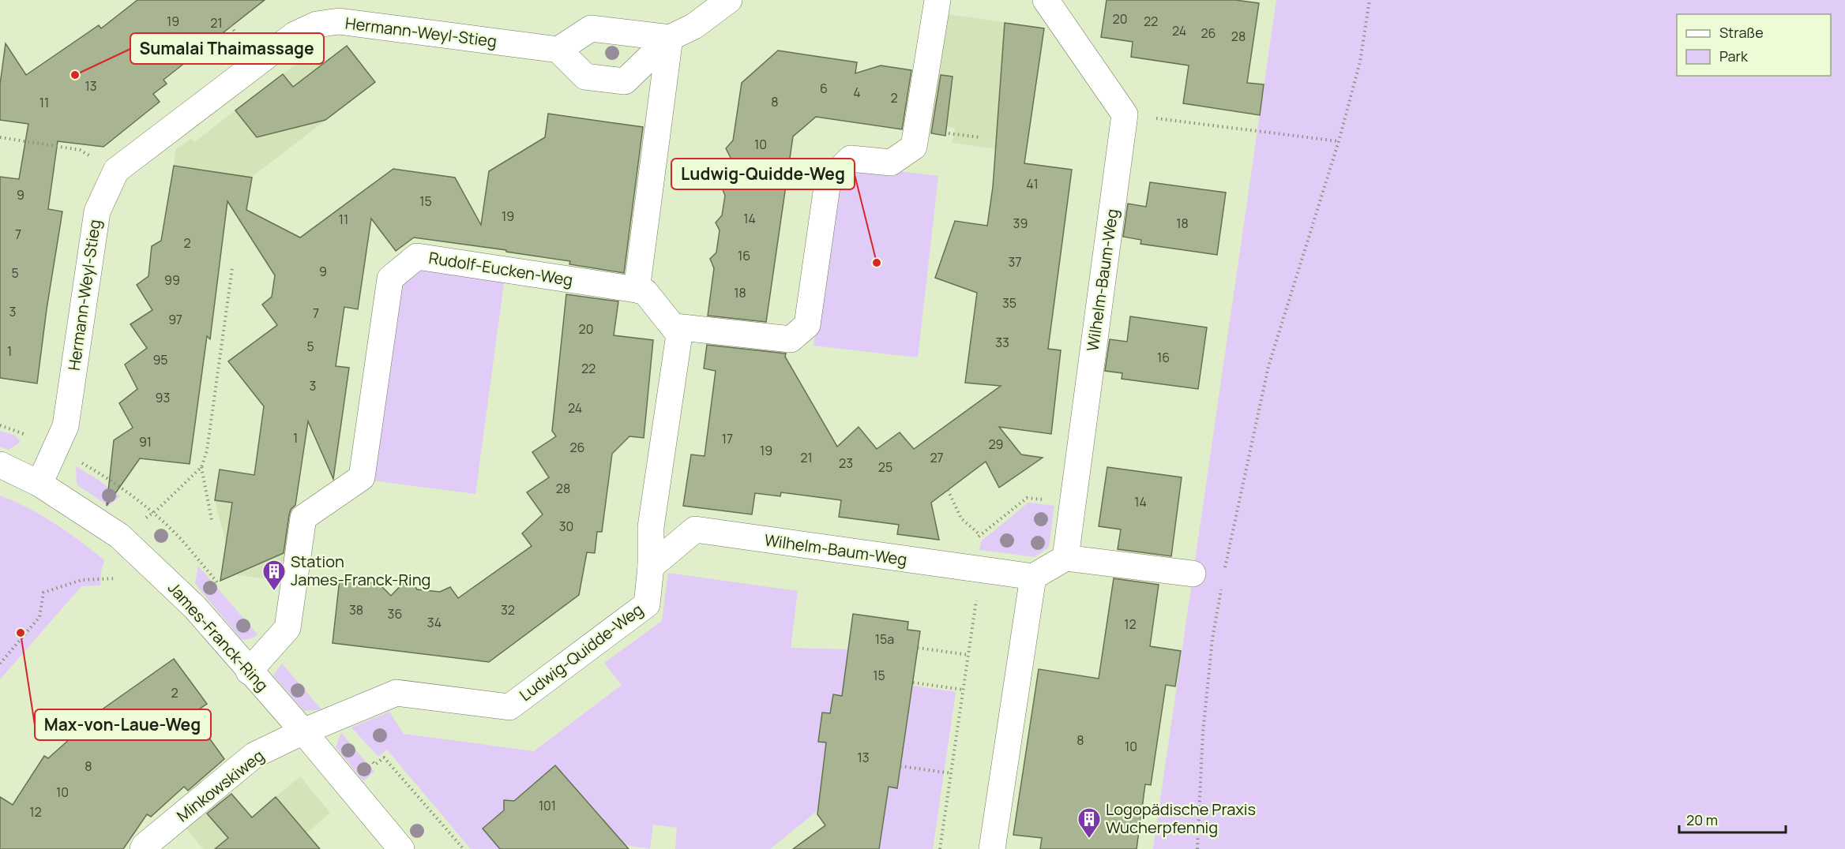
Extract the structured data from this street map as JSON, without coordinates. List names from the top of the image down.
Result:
{
  "streets": {
    "street": [
      "Hermann-Weyl-Stieg",
      "Rudolf-Eucken-Weg",
      "Wilhelm-Baum-Weg",
      "James-Franck-Ring",
      "Ludwig-Quidde-Weg",
      "Minkowskiweg"
    ]
  },
  "crossings": [
    ["Hermann-Weyl-Stieg", "James-Franck-Ring"],
    ["Rudolf-Eucken-Weg", "James-Franck-Ring"],
    ["Wilhelm-Baum-Weg", "Ludwig-Quidde-Weg"],
    ["James-Franck-Ring", "Ludwig-Quidde-Weg"],
    ["James-Franck-Ring", "Minkowskiweg"],
    ["Ludwig-Quidde-Weg", "Minkowskiweg"]
  ],
  "places": {
    "other": ["Sumalai Thaimassage", "Ludwig-Quidde-Weg", "Max-von-Laue-Weg"],
    "building": ["Station James-Franck-Ring", "Logopädische Praxis Wucherpfennig"]
  },
  "house_numbers": [
    "20",
    "19",
    "22",
    "21",
    "24",
    "26",
    "28",
    "13",
    "6",
    "4",
    "2",
    "8",
    "11",
    "10",
    "41",
    "9",
    "15",
    "19",
    "14",
    "11",
    "39",
    "18",
    "7",
    "2",
    "16",
    "37",
    "9",
    "5",
    "99",
    "18",
    "35",
    "3",
    "7",
    "97",
    "20",
    "33",
    "5",
    "1",
    "16",
    "95",
    "22",
    "3",
    "93",
    "24",
    "1",
    "17",
    "91",
    "29",
    "26",
    "19",
    "21",
    "27",
    "23",
    "25",
    "28",
    "14",
    "30",
    "38",
    "32",
    "36",
    "34",
    "12",
    "15a",
    "15",
    "2",
    "8",
    "10",
    "13",
    "8",
    "10",
    "101",
    "12"
  ],
  "legend": ["Straße", "Park"],
  "scale_bar": "20 m"
}
